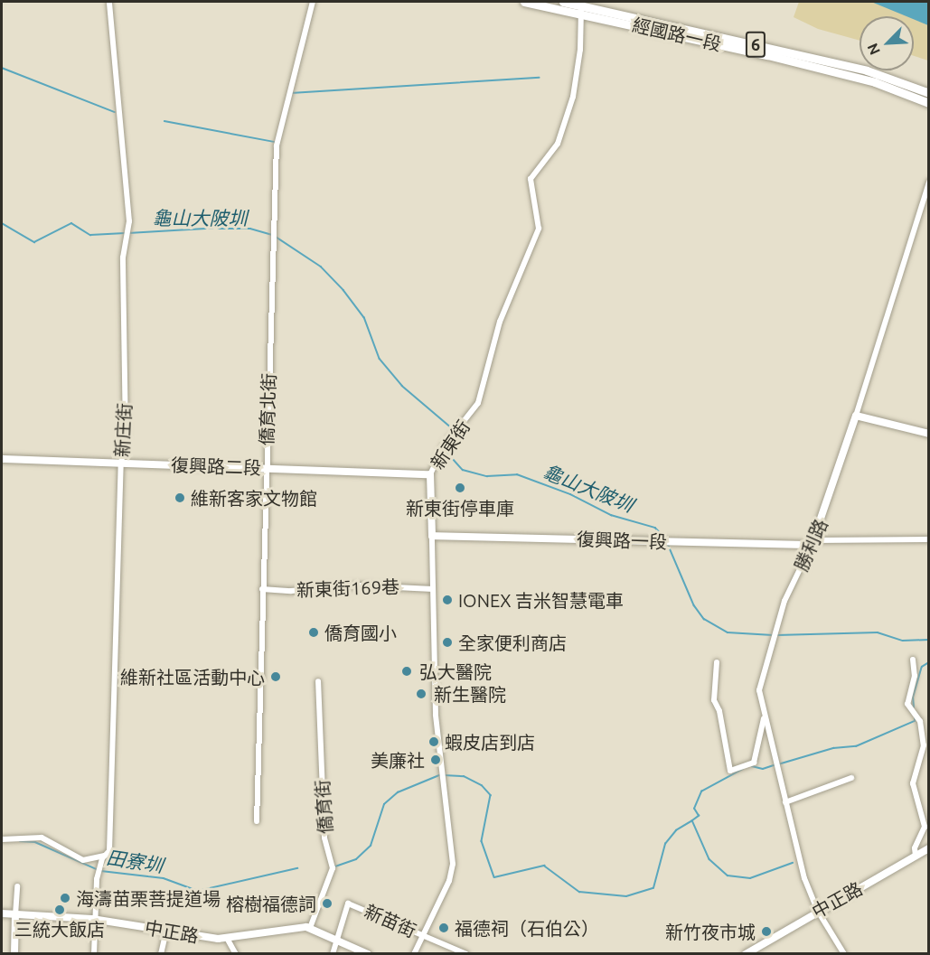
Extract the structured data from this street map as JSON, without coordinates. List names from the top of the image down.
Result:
{
  "streets": {
    "main road": ["經國路一段", "6"],
    "street": [
      "僑育北街",
      "新庄街",
      "新東街",
      "復興路二段",
      "復興路一段",
      "勝利路",
      "新東街169巷",
      "僑育街",
      "中正路",
      "新苗街"
    ]
  },
  "crossings": [
    ["經國路一段", "6"],
    ["經國路一段", "新東街"],
    ["6", "新東街"],
    ["僑育北街", "復興路二段"],
    ["僑育北街", "新東街169巷"],
    ["新庄街", "復興路二段"],
    ["新庄街", "中正路"],
    ["新東街", "復興路二段"],
    ["新東街", "復興路一段"],
    ["新東街", "新東街169巷"],
    ["新東街", "新苗街"],
    ["復興路一段", "勝利路"],
    ["勝利路", "中正路"],
    ["僑育街", "中正路"]
  ],
  "water": ["龜山大陂圳", "田寮圳"],
  "places": [
    "新東街停車庫",
    "維新客家文物館",
    "IONEX 吉米智慧電車",
    "僑育國小",
    "全家便利商店",
    "弘大醫院",
    "維新社區活動中心",
    "新生醫院",
    "蝦皮店到店",
    "美廉社",
    "海濤苗栗菩提道場",
    "榕樹福德詞",
    "三統大飯店",
    "福德祠（石伯公）",
    "新竹夜市城"
  ],
  "north": "bottom left"
}
